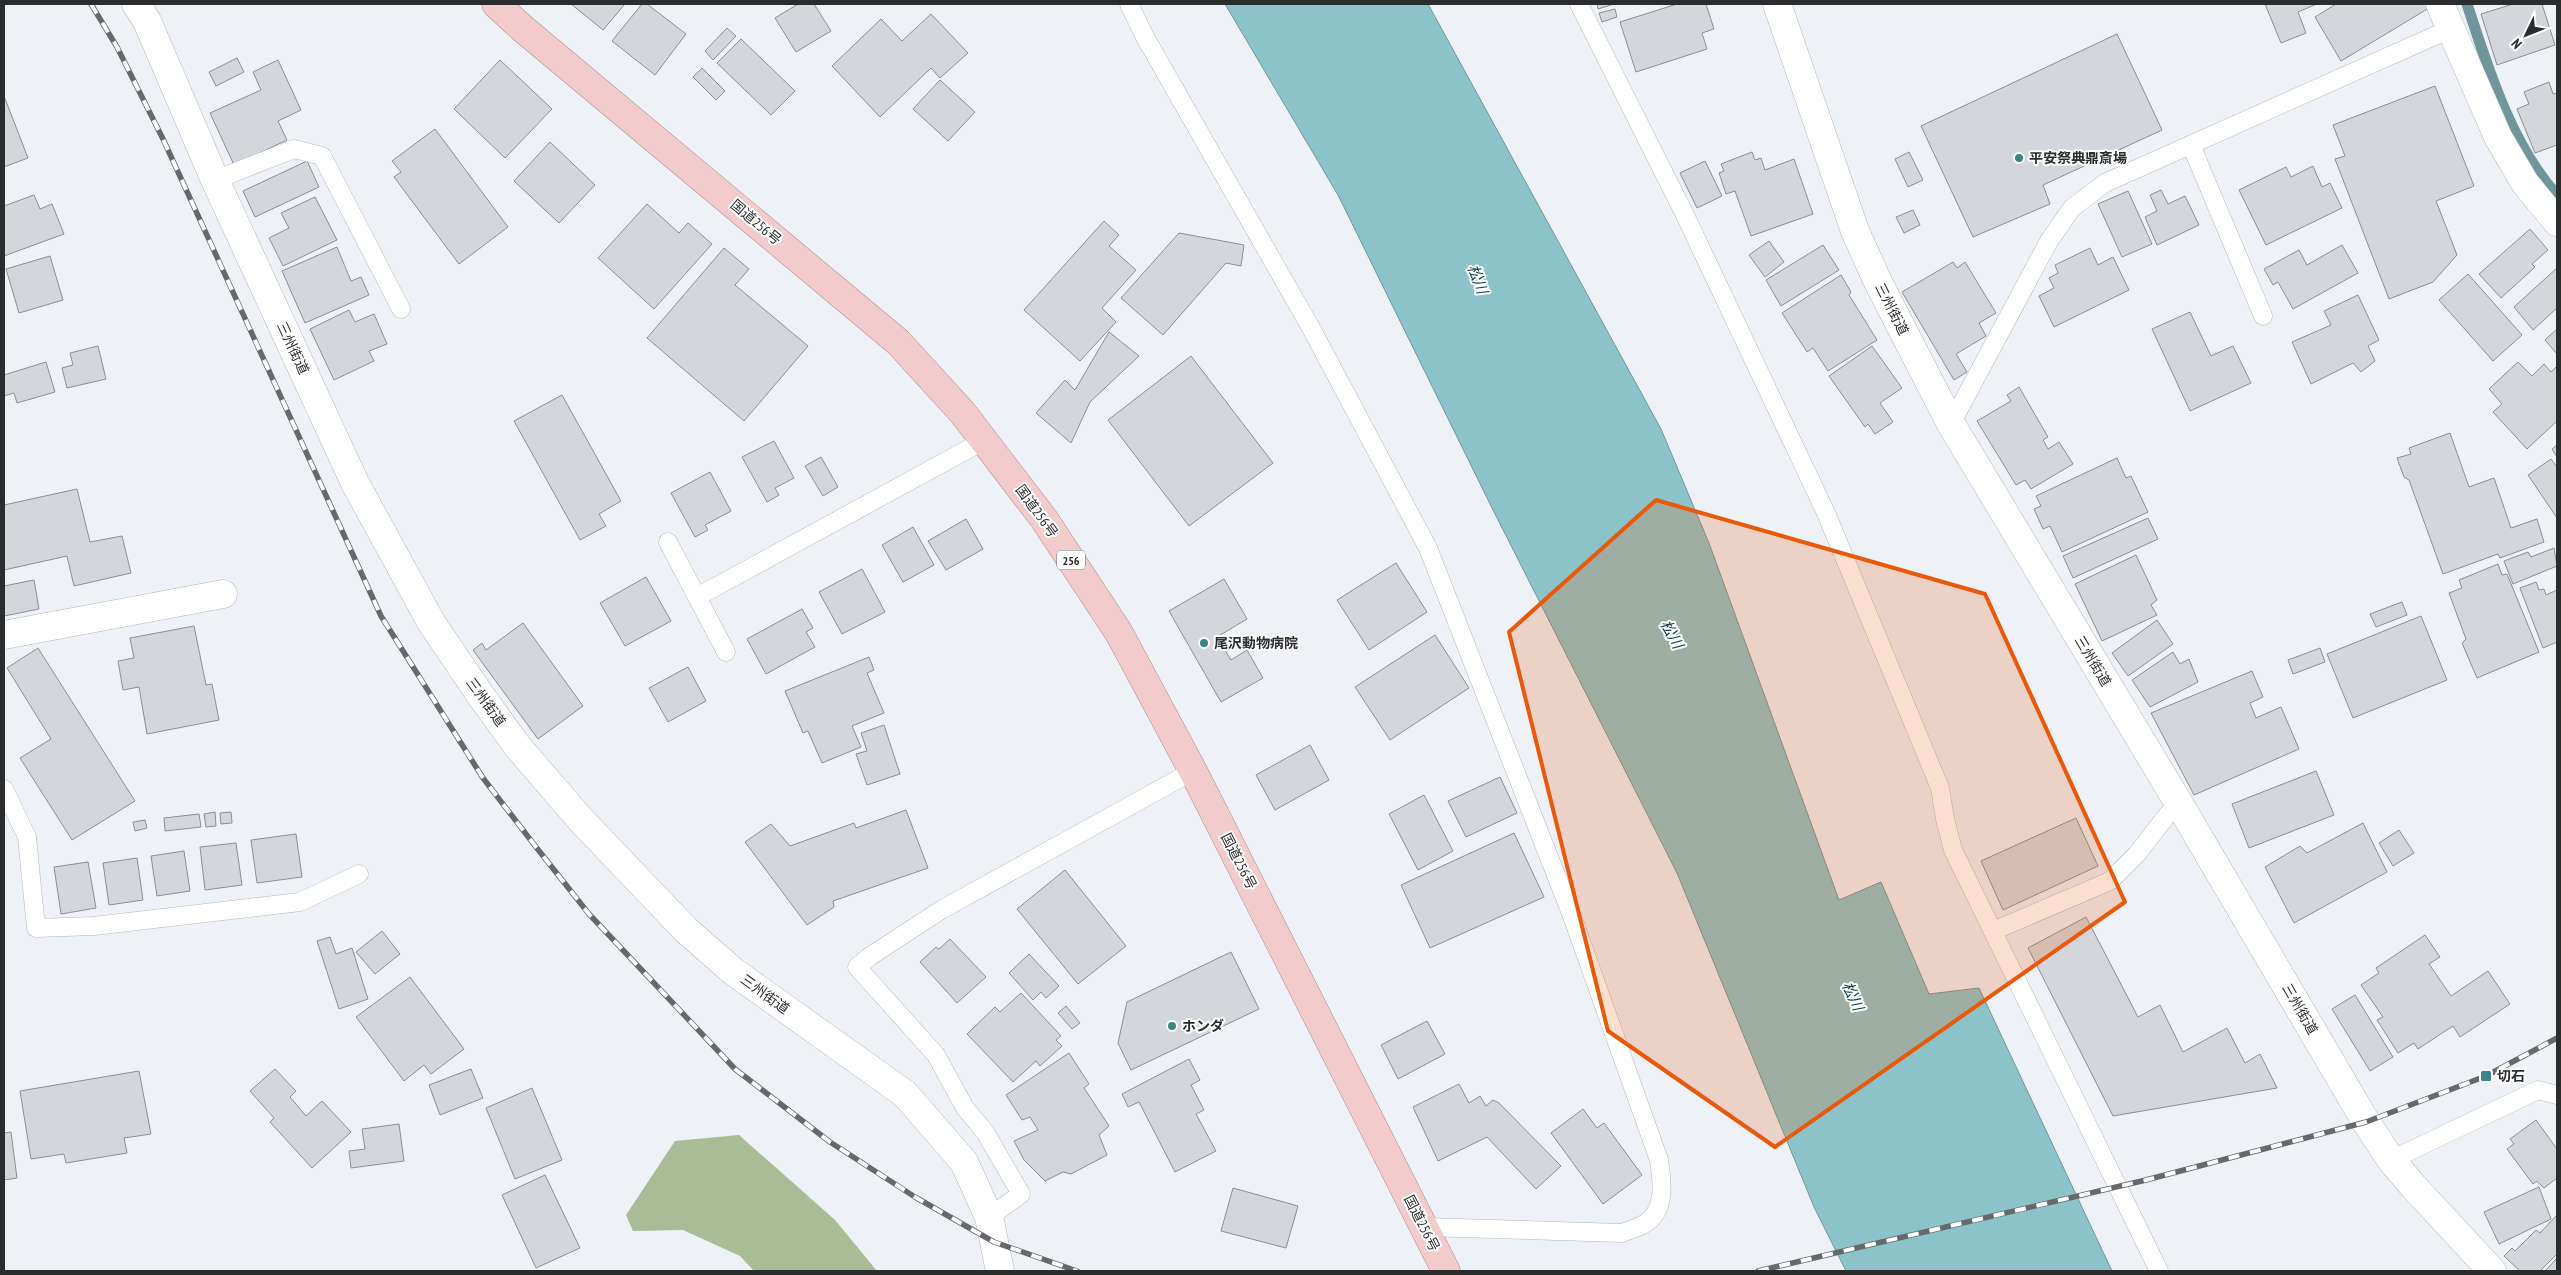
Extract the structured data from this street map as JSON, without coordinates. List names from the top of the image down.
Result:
{
  "streets": {
    "highway": ["国道256号", "256"],
    "street": ["三州街道"]
  },
  "water": ["松川"],
  "places": {
    "other": ["平安祭典鼎斎場", "尾沢動物病院", "ホンダ"],
    "transit": ["切石"]
  },
  "north": "bottom left"
}
